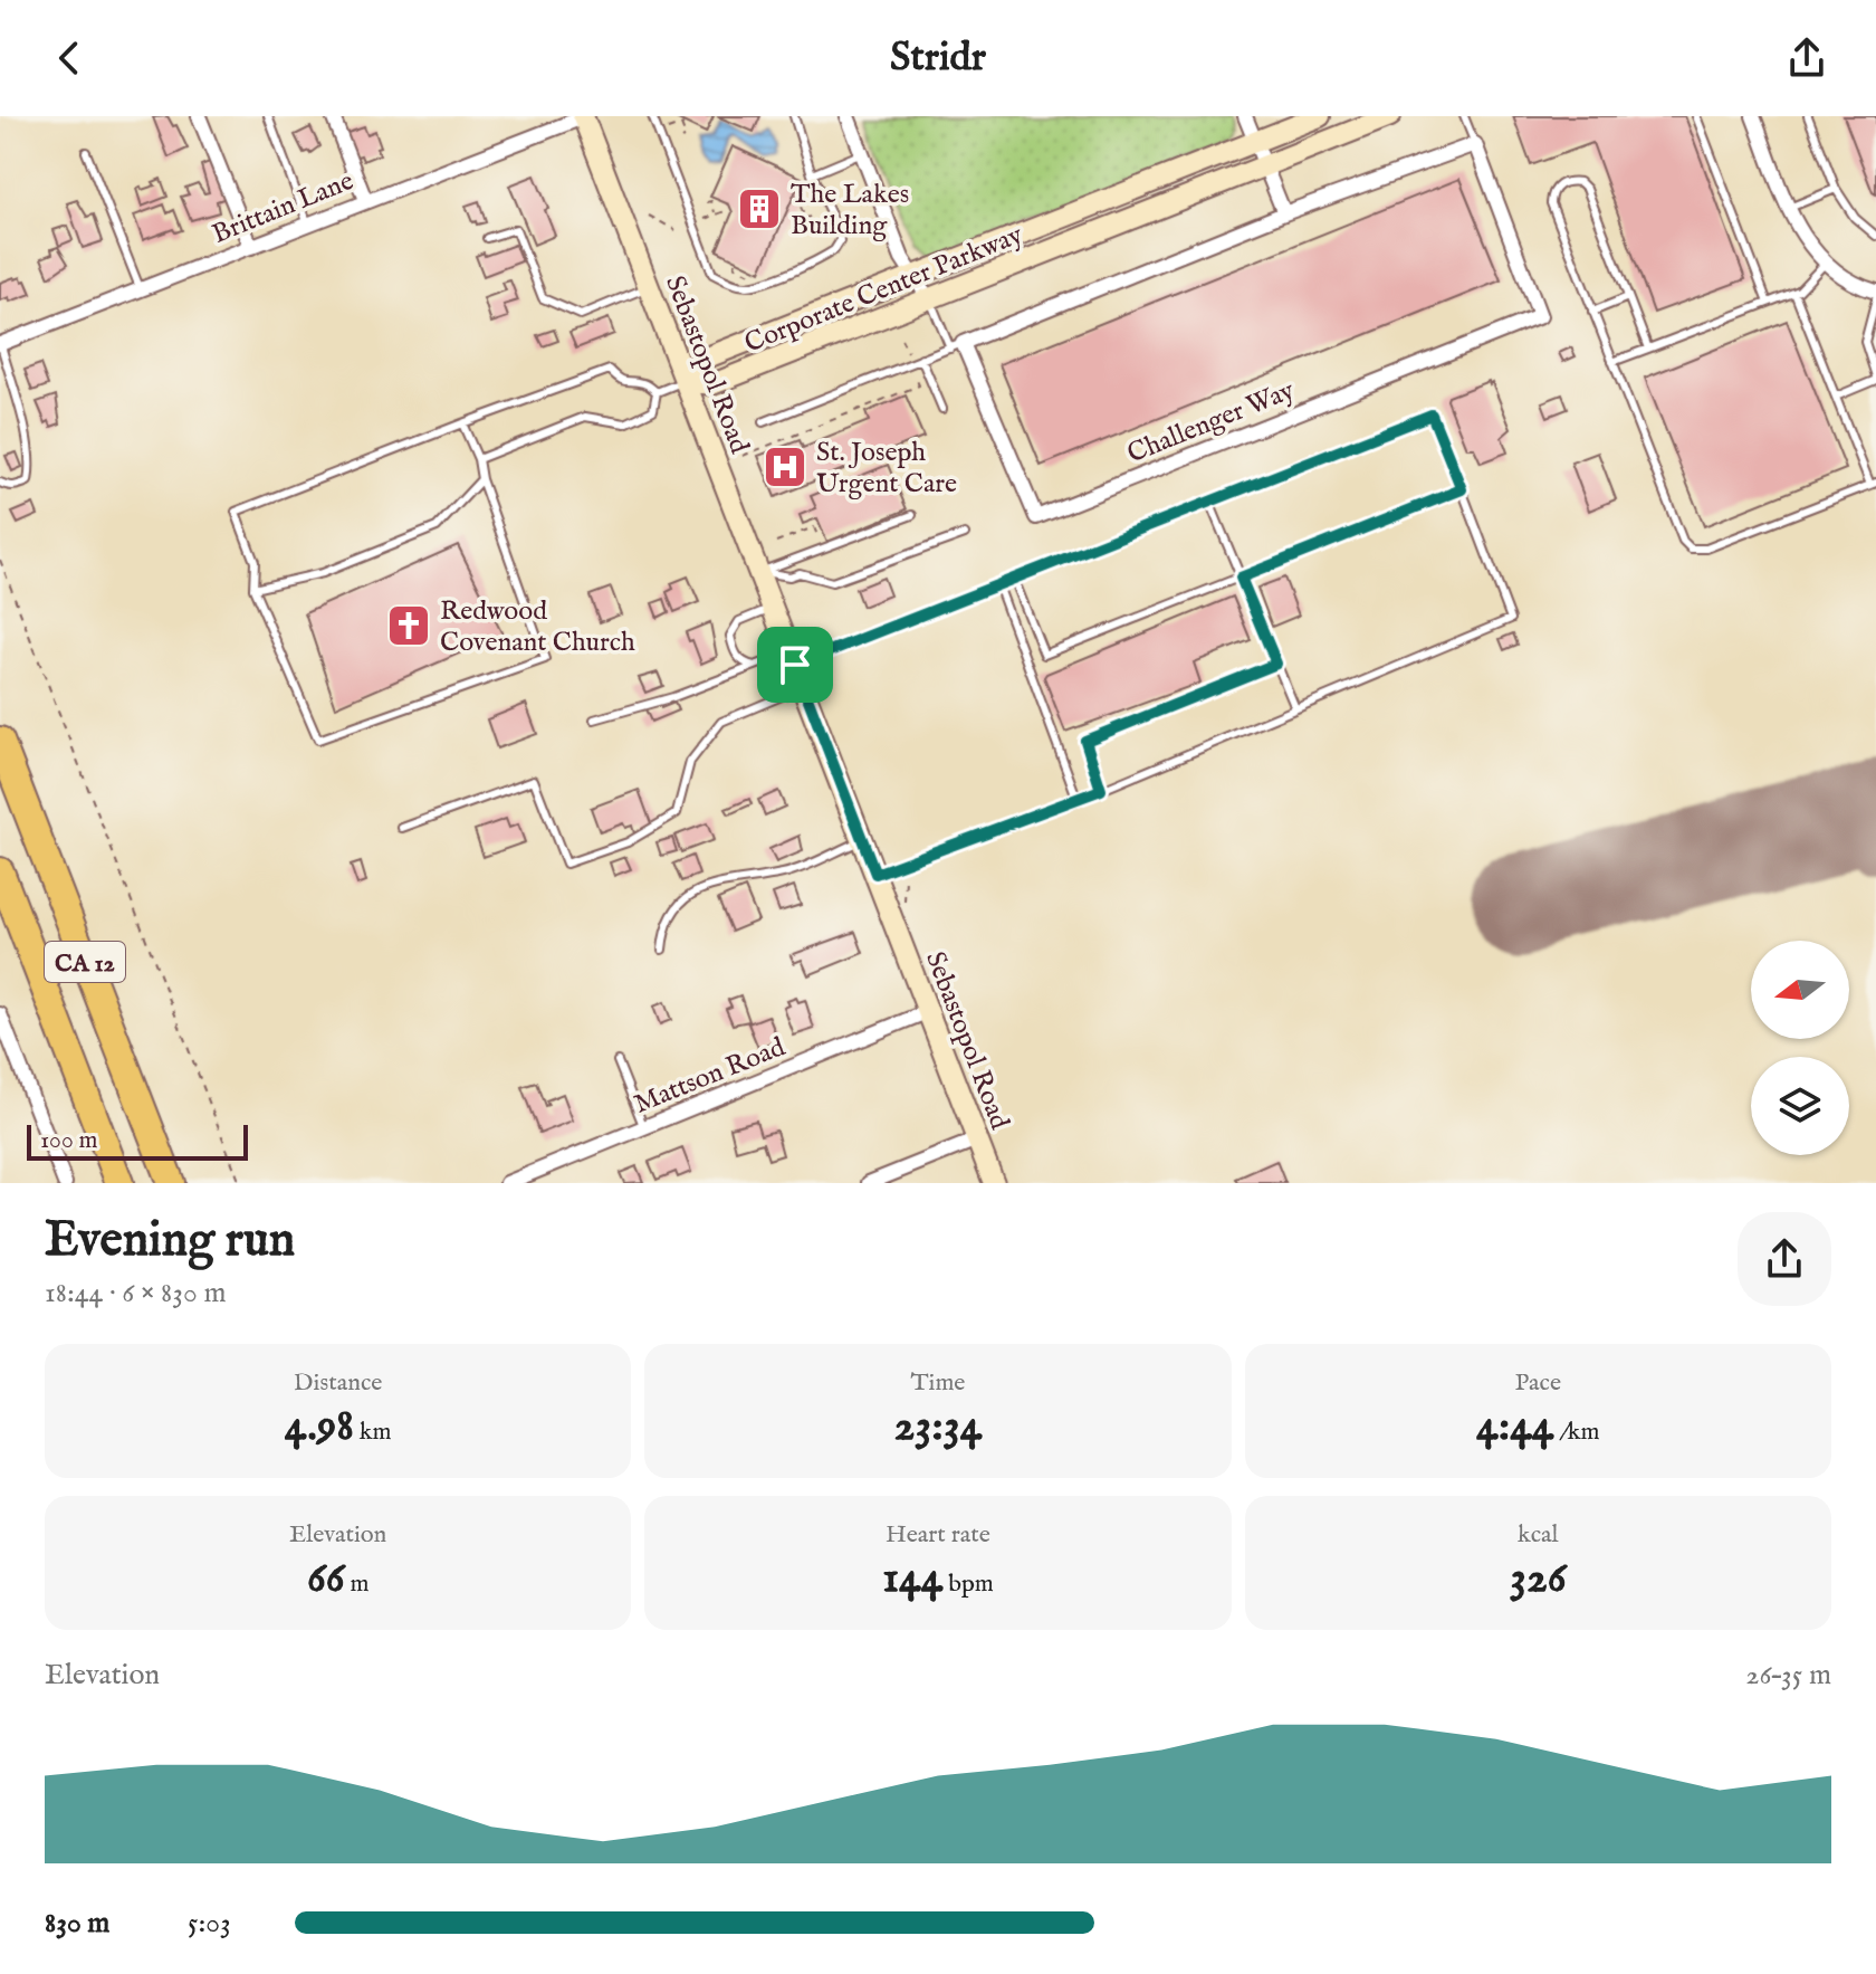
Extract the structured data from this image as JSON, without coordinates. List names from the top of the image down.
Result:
{
  "streets": {
    "highway": ["CA 12"],
    "street": [
      "Brittain Lane",
      "Corporate Center Parkway",
      "Sebastopol Road",
      "Challenger Way",
      "Mattson Road"
    ]
  },
  "crossings": [
    ["Brittain Lane", "Sebastopol Road"],
    ["Corporate Center Parkway", "Sebastopol Road"],
    ["Sebastopol Road", "Mattson Road"]
  ],
  "places": {
    "building": ["The Lakes Building"],
    "hospital": ["St. Joseph Urgent Care"],
    "church": ["Redwood Covenant Church"]
  },
  "scale_bar": "100 m",
  "north": "left",
  "page": {
    "header": "Stridr",
    "scale": "100 m",
    "heading": ["Evening run", "18:44 · 6 × 830 m"],
    "stats": [
      ["Distance", "4.98 km"],
      ["Time", "23:34"],
      ["Pace", "4:44 /km"],
      ["Elevation", "66 m"],
      ["Heart rate", "144 bpm"],
      ["kcal", "326"]
    ],
    "chart": ["Elevation", "26–35 m"],
    "list": [
      {
        "name": "830 m",
        "note": "5:03"
      }
    ]
  }
}
